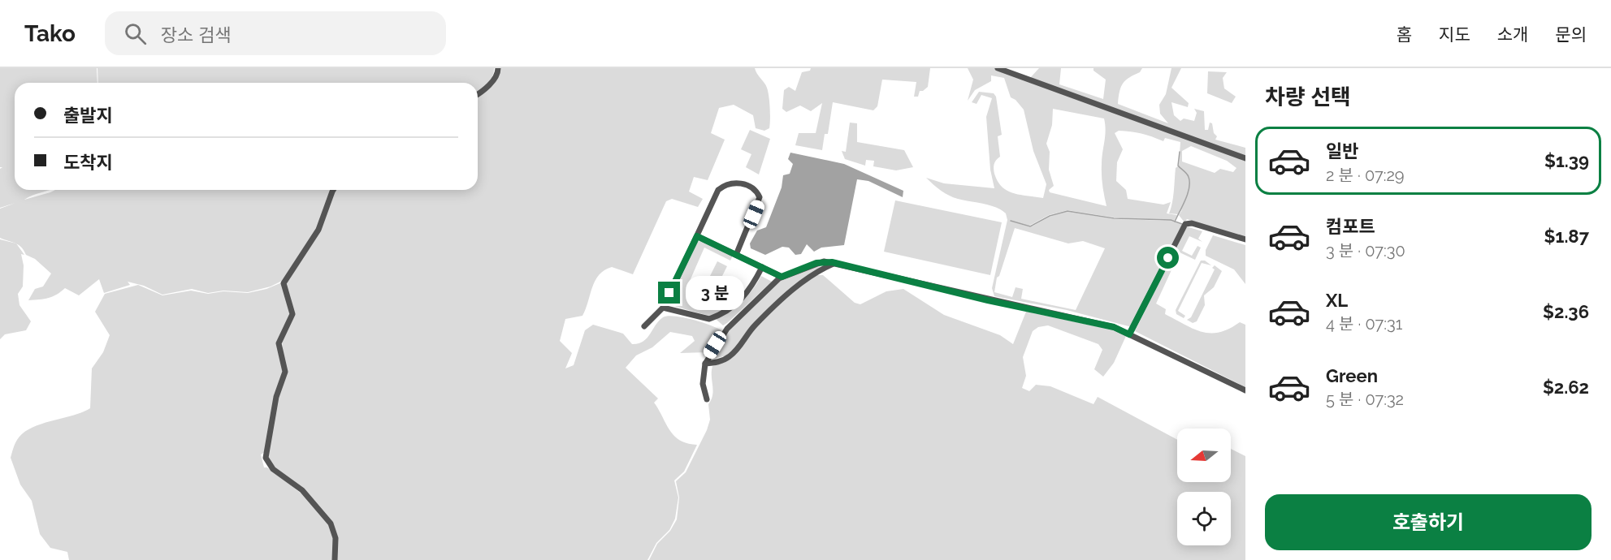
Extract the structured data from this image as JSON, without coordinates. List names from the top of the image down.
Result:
{
  "north": "left",
  "page": {
    "header": "Tako",
    "search": "장소 검색",
    "nav": [
      "홈",
      "지도",
      "소개",
      "문의"
    ],
    "heading": "차량 선택",
    "banner": ["출발지", "도착지"],
    "list": [
      {
        "name": "일반",
        "note": "2 분 · 07:29",
        "value": "$1.39"
      },
      {
        "name": "컴포트",
        "note": "3 분 · 07:30",
        "value": "$1.87"
      },
      {
        "name": "XL",
        "note": "4 분 · 07:31",
        "value": "$2.36"
      },
      {
        "name": "Green",
        "note": "5 분 · 07:32",
        "value": "$2.62"
      }
    ],
    "bubble": "3 분",
    "buttons": "호출하기"
  }
}
